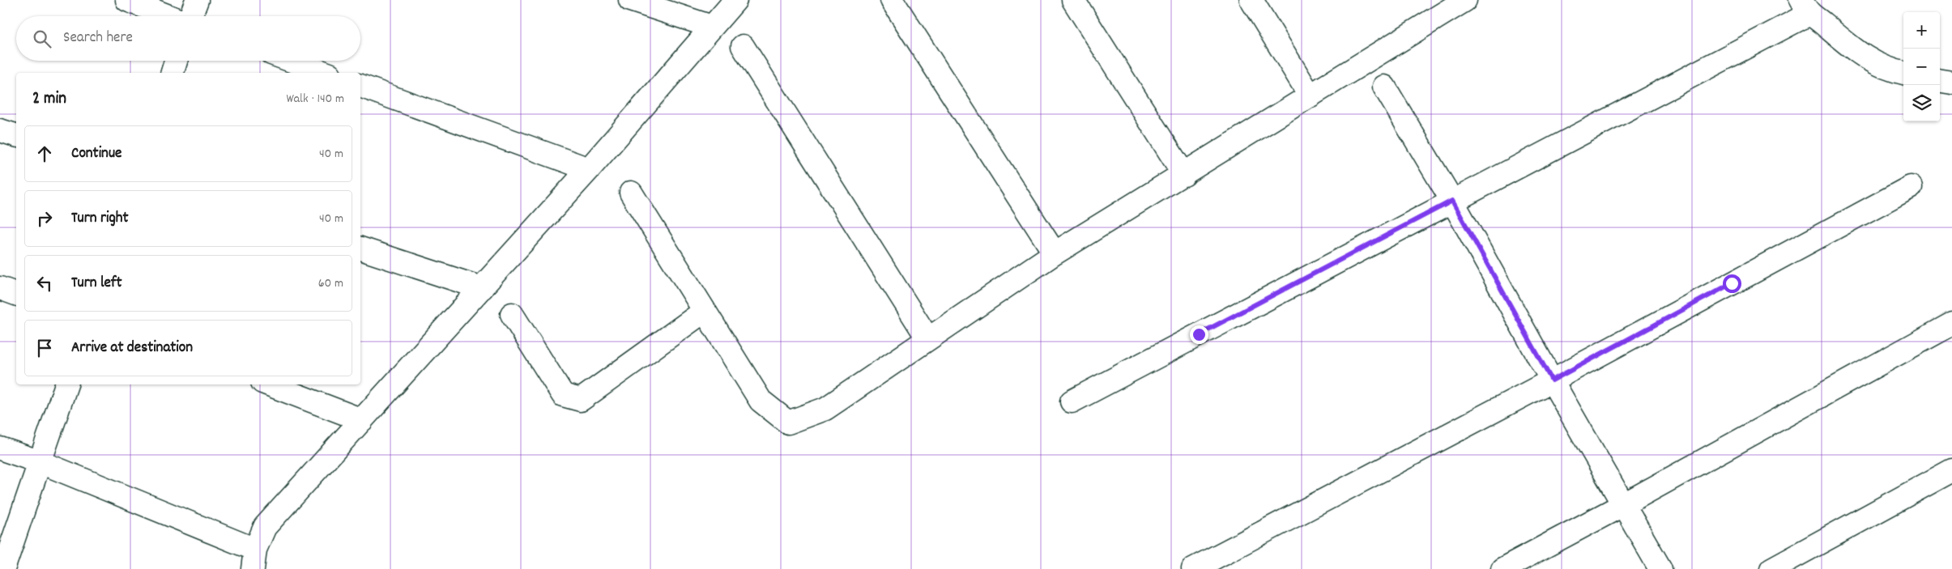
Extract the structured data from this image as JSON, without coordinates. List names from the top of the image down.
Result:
{
  "page": {
    "map_buttons": ["+", "−"],
    "search": "Search here",
    "heading": ["2 min", "Walk · 140 m"],
    "list": [
      ["Continue", "40 m"],
      ["Turn right", "40 m"],
      ["Turn left", "60 m"],
      "Arrive at destination"
    ]
  }
}
